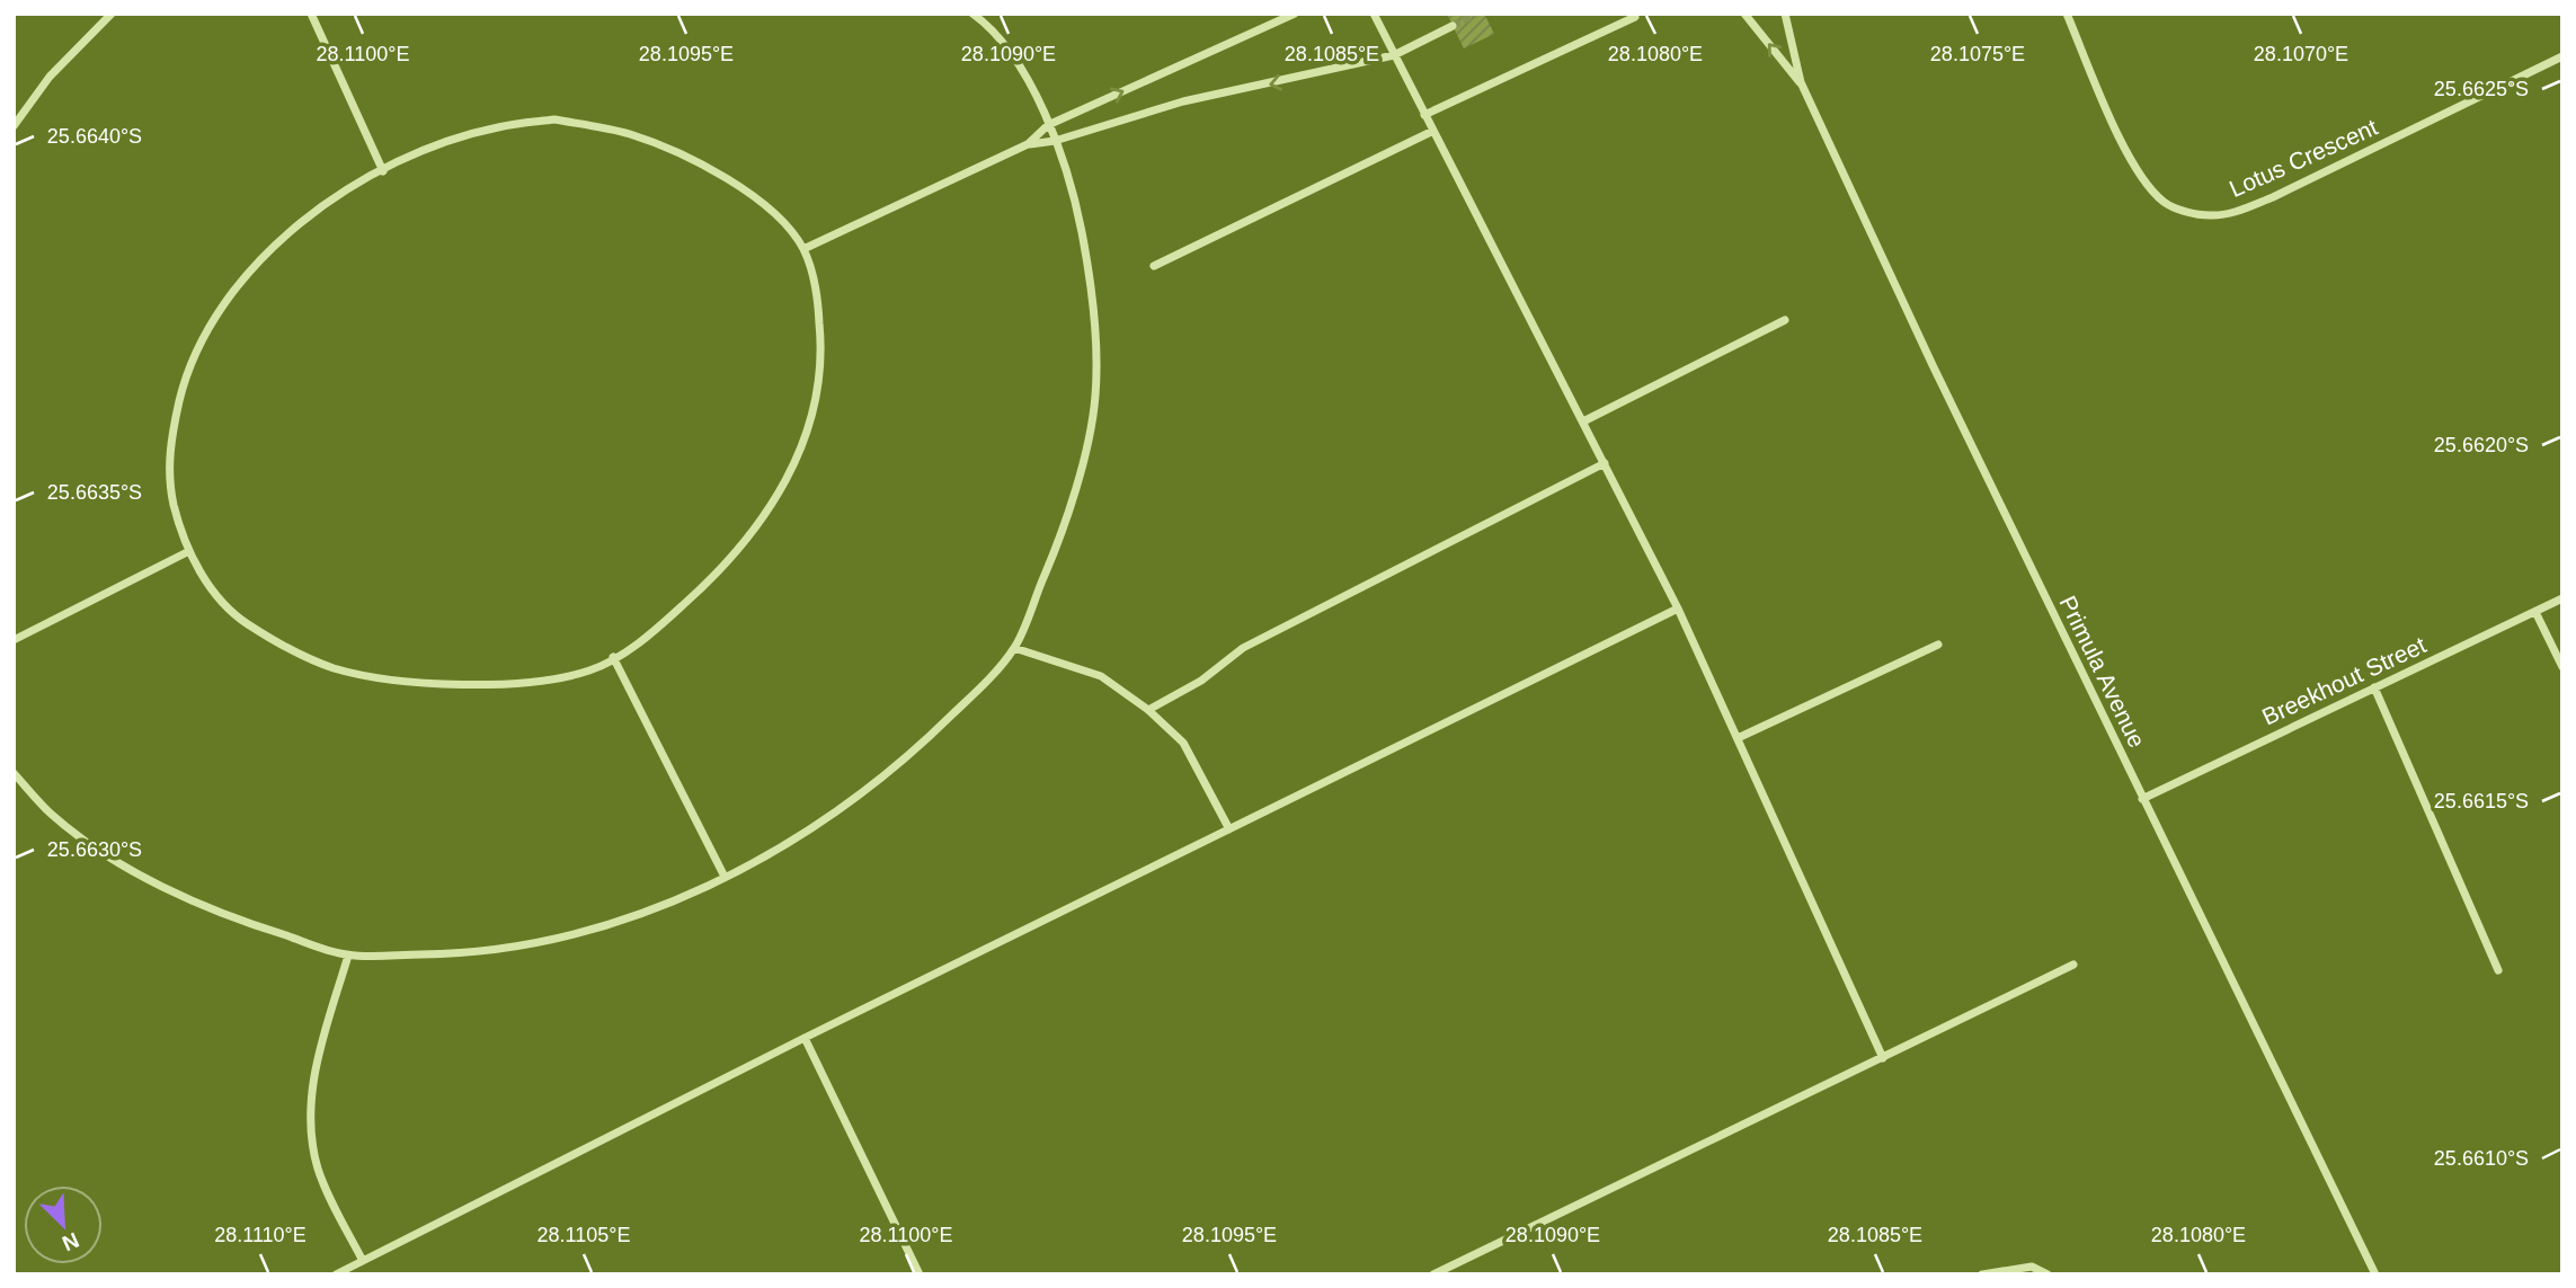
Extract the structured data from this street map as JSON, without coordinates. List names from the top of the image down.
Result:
{
  "streets": {
    "street": ["Lotus Crescent", "Primula Avenue", "Breekhout Street"]
  },
  "crossings": [
    ["Primula Avenue", "Breekhout Street"]
  ],
  "north": "bottom right",
  "coordinates": [
    "28.1100°E",
    "28.1095°E",
    "28.1090°E",
    "28.1085°E",
    "28.1080°E",
    "28.1075°E",
    "28.1070°E",
    "25.6625°S",
    "25.6640°S",
    "25.6620°S",
    "25.6635°S",
    "25.6615°S",
    "25.6630°S",
    "25.6610°S",
    "28.1110°E",
    "28.1105°E"
  ]
}
